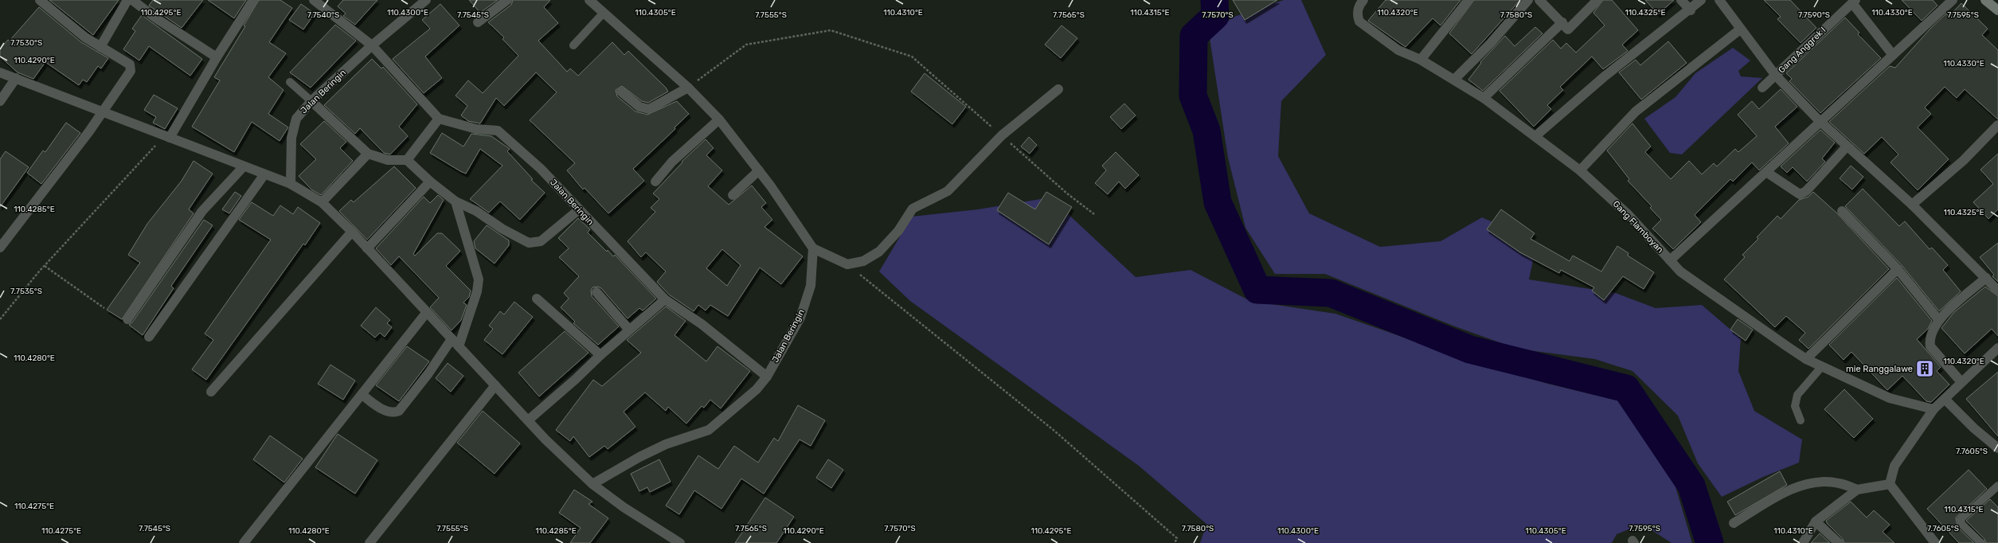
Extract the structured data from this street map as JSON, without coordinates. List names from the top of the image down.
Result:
{
  "streets": {
    "street": ["Gang Anggrek I", "Jalan Beringin", "Gang Flamboyan"]
  },
  "places": {
    "building": ["mie Ranggalawe"]
  },
  "coordinates": [
    "110.4300°E",
    "110.4325°E",
    "110.4295°E",
    "110.4305°E",
    "110.4310°E",
    "110.4315°E",
    "110.4320°E",
    "110.4330°E",
    "7.7595°S",
    "7.7540°S",
    "7.7545°S",
    "7.7555°S",
    "7.7565°S",
    "7.7570°S",
    "7.7580°S",
    "7.7590°S",
    "7.7530°S",
    "110.4290°E",
    "110.4285°E",
    "7.7535°S",
    "110.4280°E",
    "7.7605°S",
    "110.4275°E"
  ]
}
